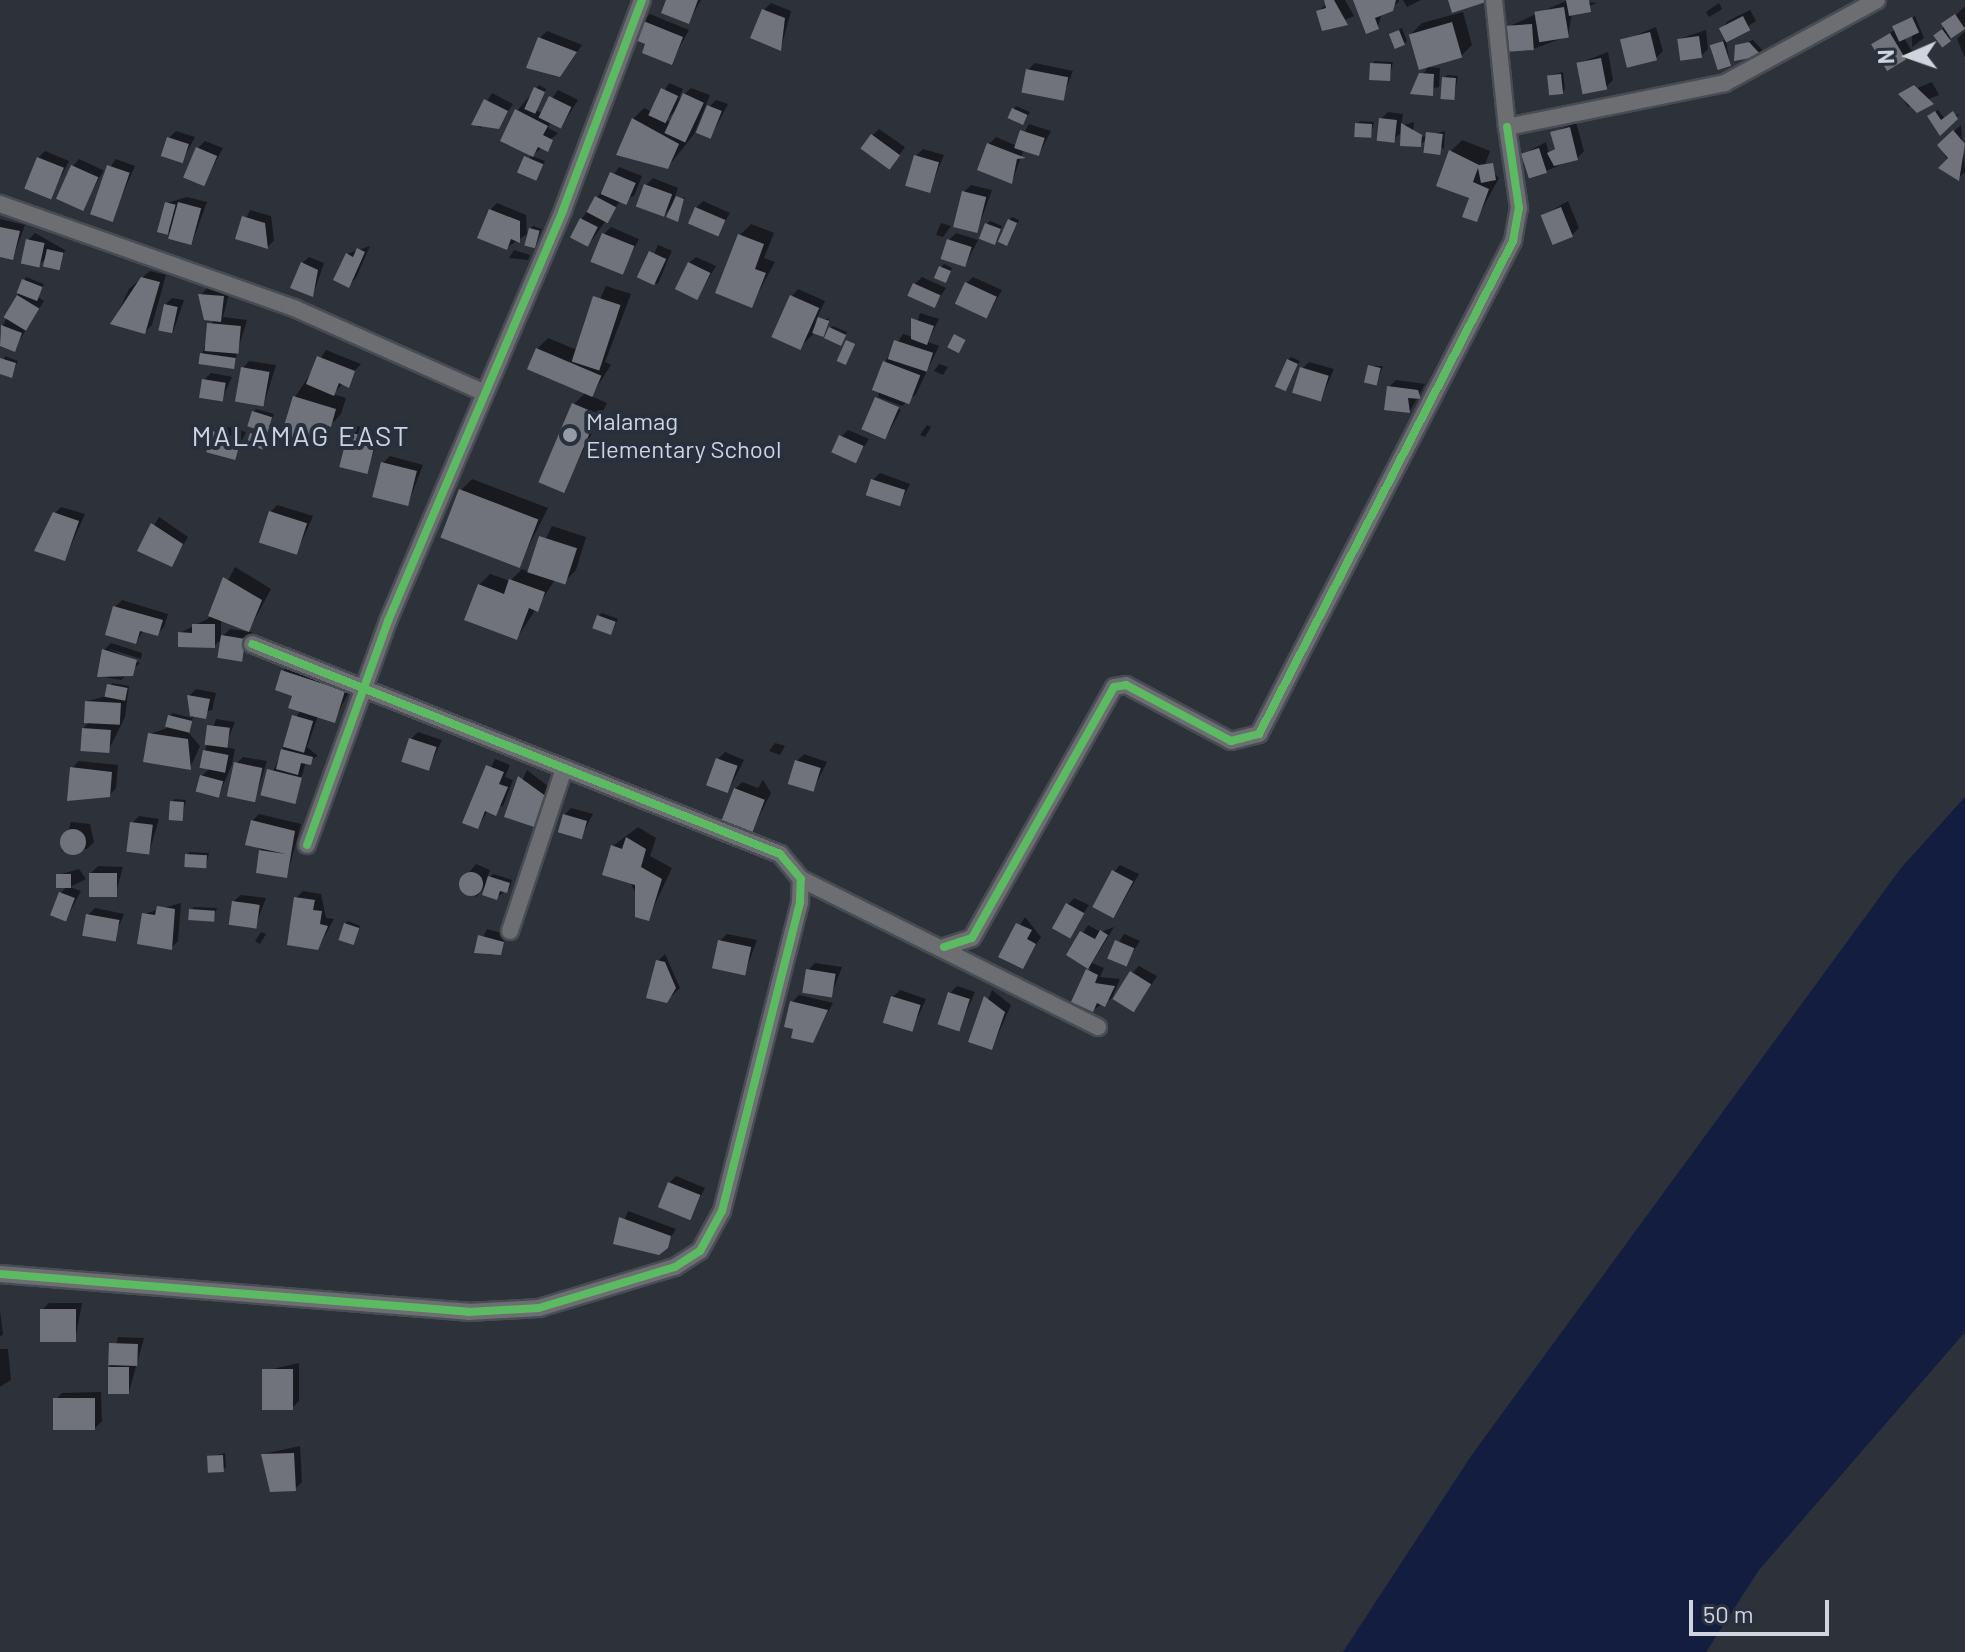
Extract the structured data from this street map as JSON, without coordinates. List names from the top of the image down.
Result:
{
  "districts": ["MALAMAG EAST"],
  "places": ["Malamag Elementary School"],
  "scale_bar": "50 m",
  "north": "left"
}
